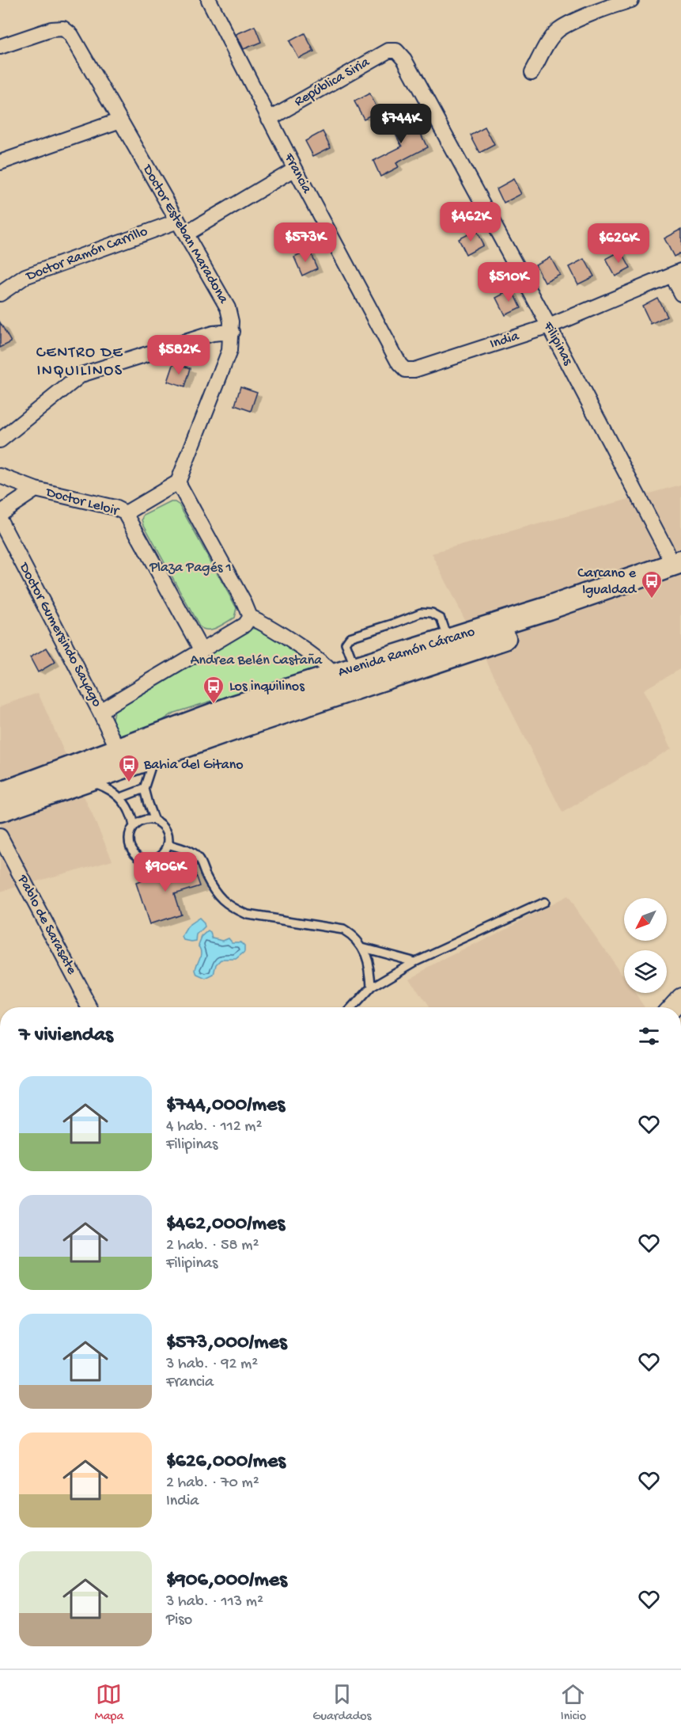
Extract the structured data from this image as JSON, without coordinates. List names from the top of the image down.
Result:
{
  "streets": {
    "main road": ["Avenida Ramón Cárcano"],
    "street": [
      "República Siria",
      "Francia",
      "Doctor Esteban Maradona",
      "Doctor Ramón Carrillo",
      "India",
      "Filipinas",
      "Doctor Leloir",
      "Doctor Gumersindo Sayago",
      "Pablo de Sarasate"
    ]
  },
  "crossings": [
    ["República Siria", "Francia"],
    ["República Siria", "Filipinas"],
    ["Francia", "India"],
    ["Doctor Esteban Maradona", "Doctor Ramón Carrillo"],
    ["India", "Filipinas"],
    ["Filipinas", "Avenida Ramón Cárcano"],
    ["Doctor Gumersindo Sayago", "Avenida Ramón Cárcano"]
  ],
  "districts": ["CENTRO DE INQUILINOS"],
  "parks": ["Plaza Pagés 1", "Andrea Belén Castaña"],
  "places": {
    "bus stop": ["Carcano e Igualdad", "Los inquilinos", "Bahia del Gitano"]
  },
  "north": "bottom left",
  "page": {
    "price": [
      "$744K",
      "$462K",
      "$573K",
      "$626K",
      "$510K",
      "$582K",
      "$906K"
    ],
    "heading": "7 viviendas",
    "list": [
      {
        "name": "$744,000/mes",
        "note": "4 hab. · 112 m² · Filipinas"
      },
      {
        "name": "$462,000/mes",
        "note": "2 hab. · 58 m² · Filipinas"
      },
      {
        "name": "$573,000/mes",
        "note": "3 hab. · 92 m² · Francia"
      },
      {
        "name": "$626,000/mes",
        "note": "2 hab. · 70 m² · India"
      },
      {
        "name": "$906,000/mes",
        "note": "3 hab. · 113 m² · Piso"
      }
    ],
    "tabs": ["Mapa", "Guardados", "Inicio"]
  }
}
